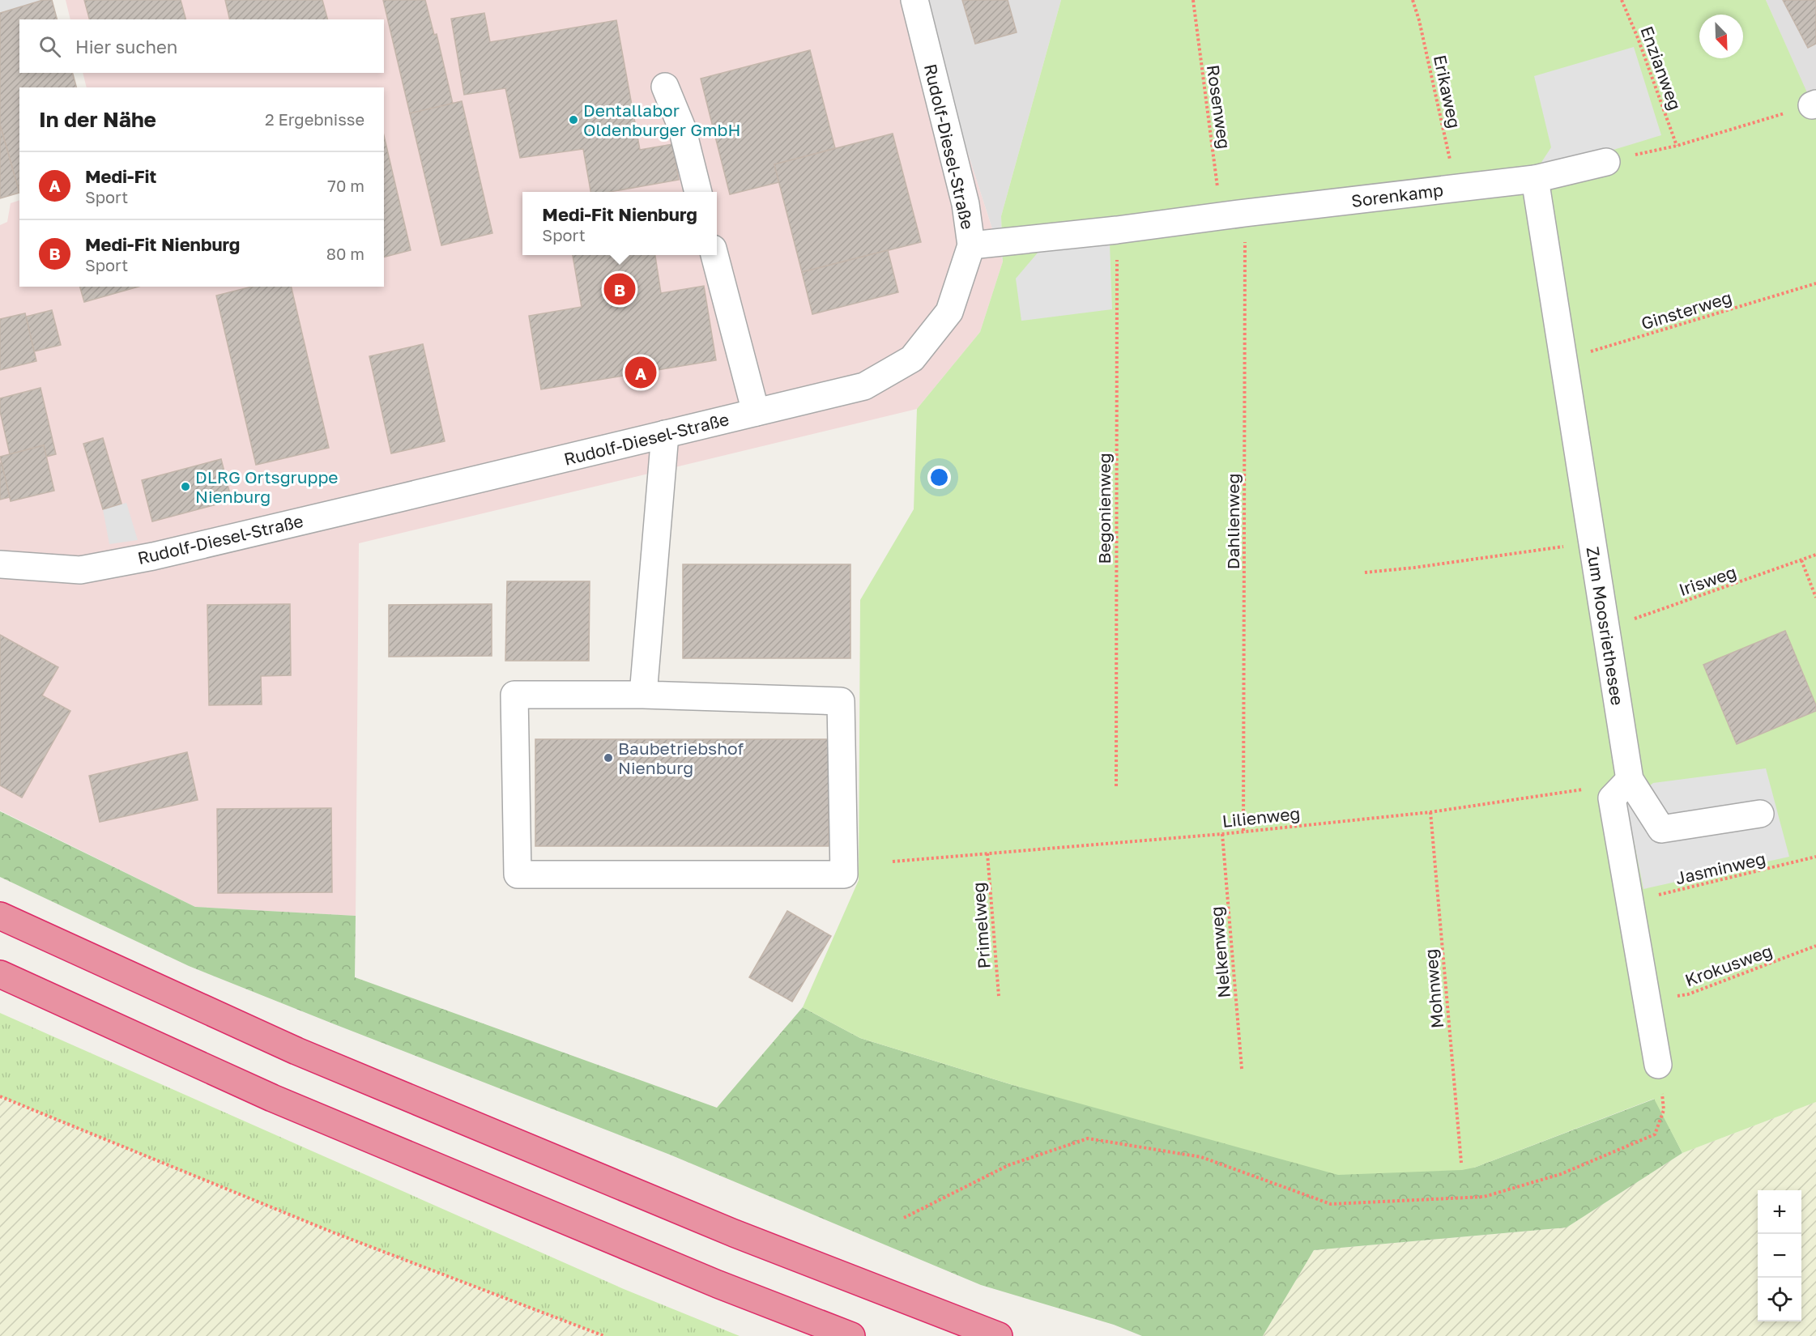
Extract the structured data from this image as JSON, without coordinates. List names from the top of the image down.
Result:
{
  "streets": {
    "street": ["Rudolf-Diesel-Straße", "Sorenkamp", "Zum Moosriethesee"],
    "path": [
      "Enzianweg",
      "Erikaweg",
      "Rosenweg",
      "Ginsterweg",
      "Begonienweg",
      "Dahlienweg",
      "Irisweg",
      "Lilienweg",
      "Jasminweg",
      "Primelweg",
      "Nelkenweg",
      "Krokusweg",
      "Mohnweg"
    ]
  },
  "crossings": [
    ["Erikaweg", "Sorenkamp"],
    ["Rosenweg", "Sorenkamp"],
    ["Rosenweg", "Dahlienweg"],
    ["Rudolf-Diesel-Straße", "Sorenkamp"],
    ["Sorenkamp", "Begonienweg"],
    ["Sorenkamp", "Dahlienweg"],
    ["Sorenkamp", "Zum Moosriethesee"],
    ["Ginsterweg", "Zum Moosriethesee"],
    ["Dahlienweg", "Lilienweg"],
    ["Irisweg", "Zum Moosriethesee"],
    ["Zum Moosriethesee", "Lilienweg"],
    ["Lilienweg", "Primelweg"],
    ["Lilienweg", "Nelkenweg"],
    ["Lilienweg", "Mohnweg"]
  ],
  "places": ["Dentallabor Oldenburger GmbH", "DLRG Ortsgruppe Nienburg", "Baubetriebshof Nienburg"],
  "north": "bottom right",
  "page": {
    "search": "Hier suchen",
    "heading": ["In der Nähe", "2 Ergebnisse"],
    "list": [
      {
        "mark": "A",
        "name": "Medi-Fit",
        "note": "Sport",
        "value": "70 m"
      },
      {
        "mark": "B",
        "name": "Medi-Fit Nienburg",
        "note": "Sport",
        "value": "80 m"
      }
    ],
    "popup": ["Medi-Fit Nienburg", "Sport"],
    "pins": ["B", "A"],
    "map_buttons": ["+", "−"]
  }
}
